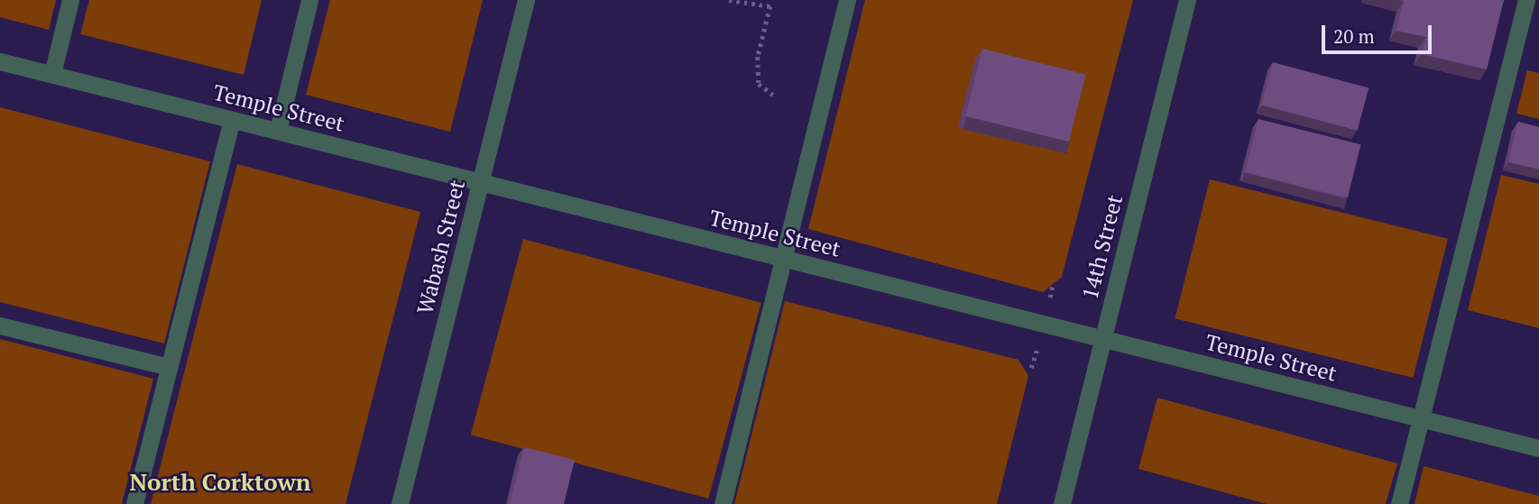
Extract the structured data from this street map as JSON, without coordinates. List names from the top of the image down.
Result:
{
  "streets": {
    "street": ["Temple Street", "Wabash Street", "14th Street"]
  },
  "crossings": [
    ["Temple Street", "Wabash Street"],
    ["Temple Street", "14th Street"]
  ],
  "districts": ["North Corktown"],
  "scale_bar": "20 m"
}
